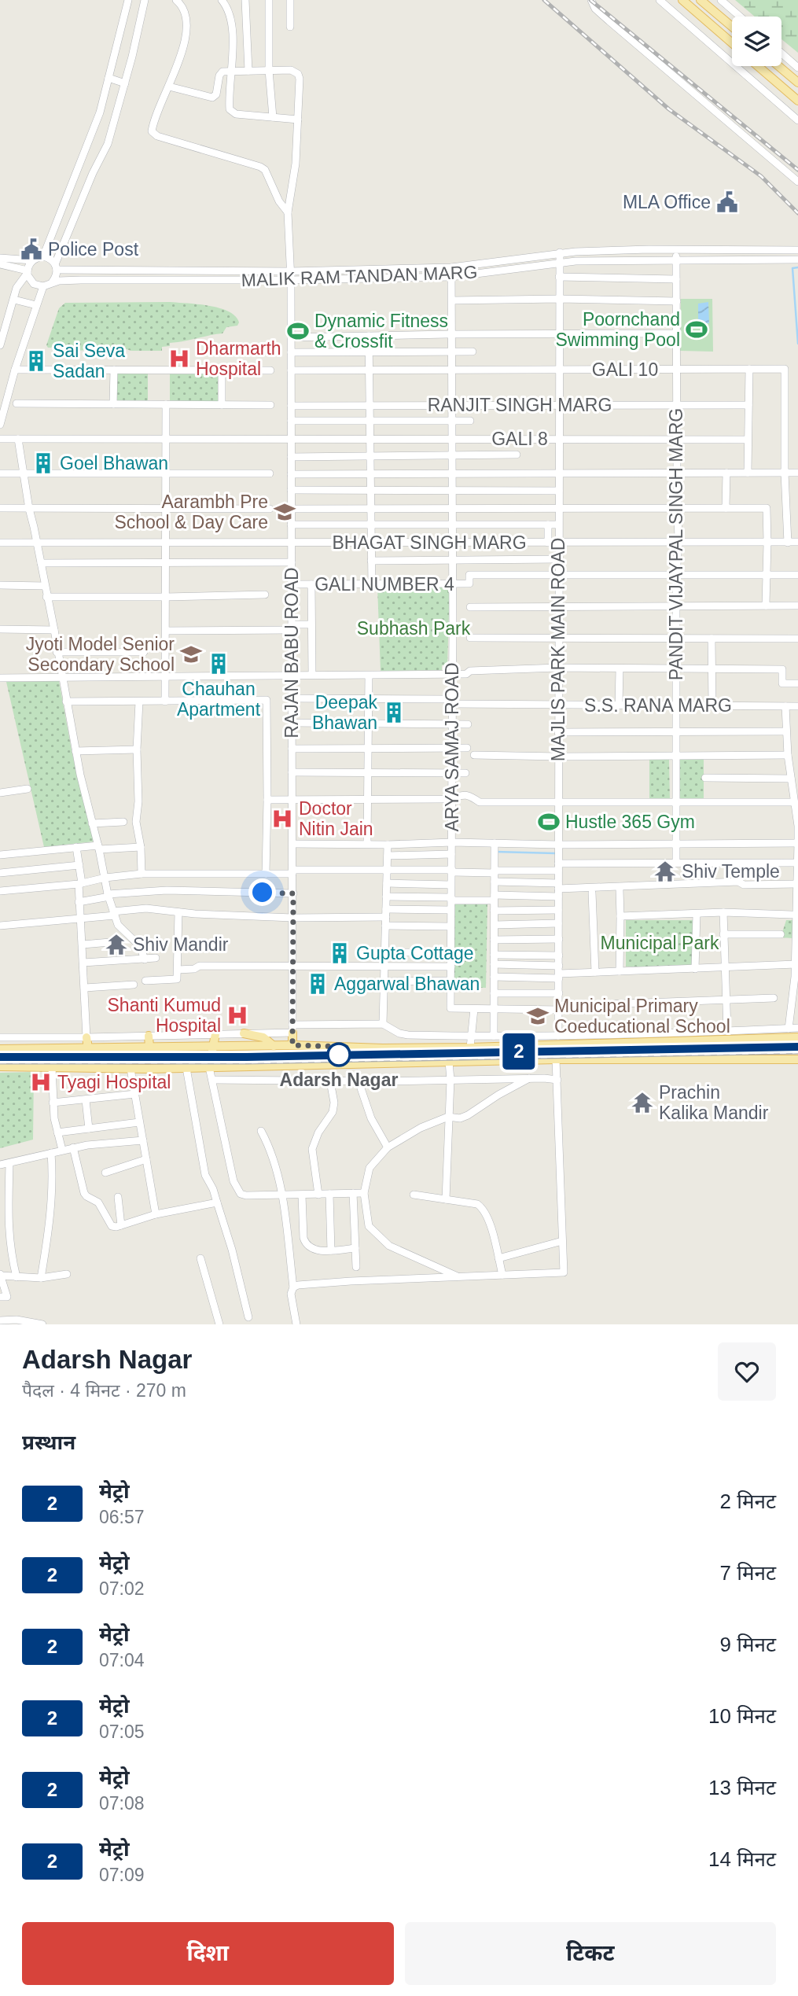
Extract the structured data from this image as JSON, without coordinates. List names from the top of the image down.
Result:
{
  "streets": {
    "street": [
      "MALIK RAM TANDAN MARG",
      "GALI 10",
      "RANJIT SINGH MARG",
      "GALI 8",
      "BHAGAT SINGH MARG",
      "PANDIT VIJAYPAL SINGH MARG",
      "GALI NUMBER 4",
      "MAJLIS PARK MAIN ROAD",
      "RAJAN BABU ROAD",
      "S.S. RANA MARG",
      "ARYA SAMAJ ROAD"
    ]
  },
  "crossings": [
    ["MALIK RAM TANDAN MARG", "PANDIT VIJAYPAL SINGH MARG"],
    ["MALIK RAM TANDAN MARG", "MAJLIS PARK MAIN ROAD"],
    ["MALIK RAM TANDAN MARG", "RAJAN BABU ROAD"],
    ["MALIK RAM TANDAN MARG", "ARYA SAMAJ ROAD"],
    ["GALI 10", "BHAGAT SINGH MARG"],
    ["GALI 10", "PANDIT VIJAYPAL SINGH MARG"],
    ["GALI 10", "MAJLIS PARK MAIN ROAD"],
    ["GALI 10", "RAJAN BABU ROAD"],
    ["GALI 10", "ARYA SAMAJ ROAD"],
    ["RANJIT SINGH MARG", "PANDIT VIJAYPAL SINGH MARG"],
    ["RANJIT SINGH MARG", "MAJLIS PARK MAIN ROAD"],
    ["RANJIT SINGH MARG", "RAJAN BABU ROAD"],
    ["RANJIT SINGH MARG", "ARYA SAMAJ ROAD"],
    ["GALI 8", "PANDIT VIJAYPAL SINGH MARG"],
    ["GALI 8", "MAJLIS PARK MAIN ROAD"],
    ["GALI 8", "RAJAN BABU ROAD"],
    ["GALI 8", "ARYA SAMAJ ROAD"],
    ["BHAGAT SINGH MARG", "PANDIT VIJAYPAL SINGH MARG"],
    ["BHAGAT SINGH MARG", "MAJLIS PARK MAIN ROAD"],
    ["BHAGAT SINGH MARG", "RAJAN BABU ROAD"],
    ["BHAGAT SINGH MARG", "ARYA SAMAJ ROAD"],
    ["PANDIT VIJAYPAL SINGH MARG", "GALI NUMBER 4"],
    ["PANDIT VIJAYPAL SINGH MARG", "S.S. RANA MARG"],
    ["GALI NUMBER 4", "MAJLIS PARK MAIN ROAD"],
    ["GALI NUMBER 4", "RAJAN BABU ROAD"],
    ["GALI NUMBER 4", "ARYA SAMAJ ROAD"],
    ["MAJLIS PARK MAIN ROAD", "S.S. RANA MARG"],
    ["MAJLIS PARK MAIN ROAD", "ARYA SAMAJ ROAD"],
    ["RAJAN BABU ROAD", "S.S. RANA MARG"],
    ["S.S. RANA MARG", "ARYA SAMAJ ROAD"]
  ],
  "parks": ["Subhash Park", "Municipal Park"],
  "places": {
    "public building": ["MLA Office", "Police Post"],
    "sports": ["Poornchand Swimming Pool", "Dynamic Fitness & Crossfit", "Hustle 365 Gym"],
    "hospital": [
      "Dharmarth Hospital",
      "Doctor Nitin Jain",
      "Shanti Kumud Hospital",
      "Tyagi Hospital"
    ],
    "building": [
      "Sai Seva Sadan",
      "Goel Bhawan",
      "Chauhan Apartment",
      "Deepak Bhawan",
      "Gupta Cottage",
      "Aggarwal Bhawan"
    ],
    "school or university": ["Aarambh Pre School & Day Care", "Jyoti Model Senior Secondary School", "Municipal Primary Coeducational School"],
    "temple": ["Shiv Temple", "Shiv Mandir", "Prachin Kalika Mandir"],
    "other": ["Adarsh Nagar"]
  },
  "lines": ["metro line 2"],
  "page": {
    "on_map": "2",
    "heading": [
      ["Adarsh Nagar", "पैदल · 4 मिनट · 270 m"],
      "प्रस्थान"
    ],
    "list": [
      {
        "mark": "2",
        "name": "मेट्रो",
        "note": "06:57",
        "value": "2 मिनट"
      },
      {
        "mark": "2",
        "name": "मेट्रो",
        "note": "07:02",
        "value": "7 मिनट"
      },
      {
        "mark": "2",
        "name": "मेट्रो",
        "note": "07:04",
        "value": "9 मिनट"
      },
      {
        "mark": "2",
        "name": "मेट्रो",
        "note": "07:05",
        "value": "10 मिनट"
      },
      {
        "mark": "2",
        "name": "मेट्रो",
        "note": "07:08",
        "value": "13 मिनट"
      },
      {
        "mark": "2",
        "name": "मेट्रो",
        "note": "07:09",
        "value": "14 मिनट"
      }
    ],
    "buttons": ["दिशा", "टिकट"]
  }
}
